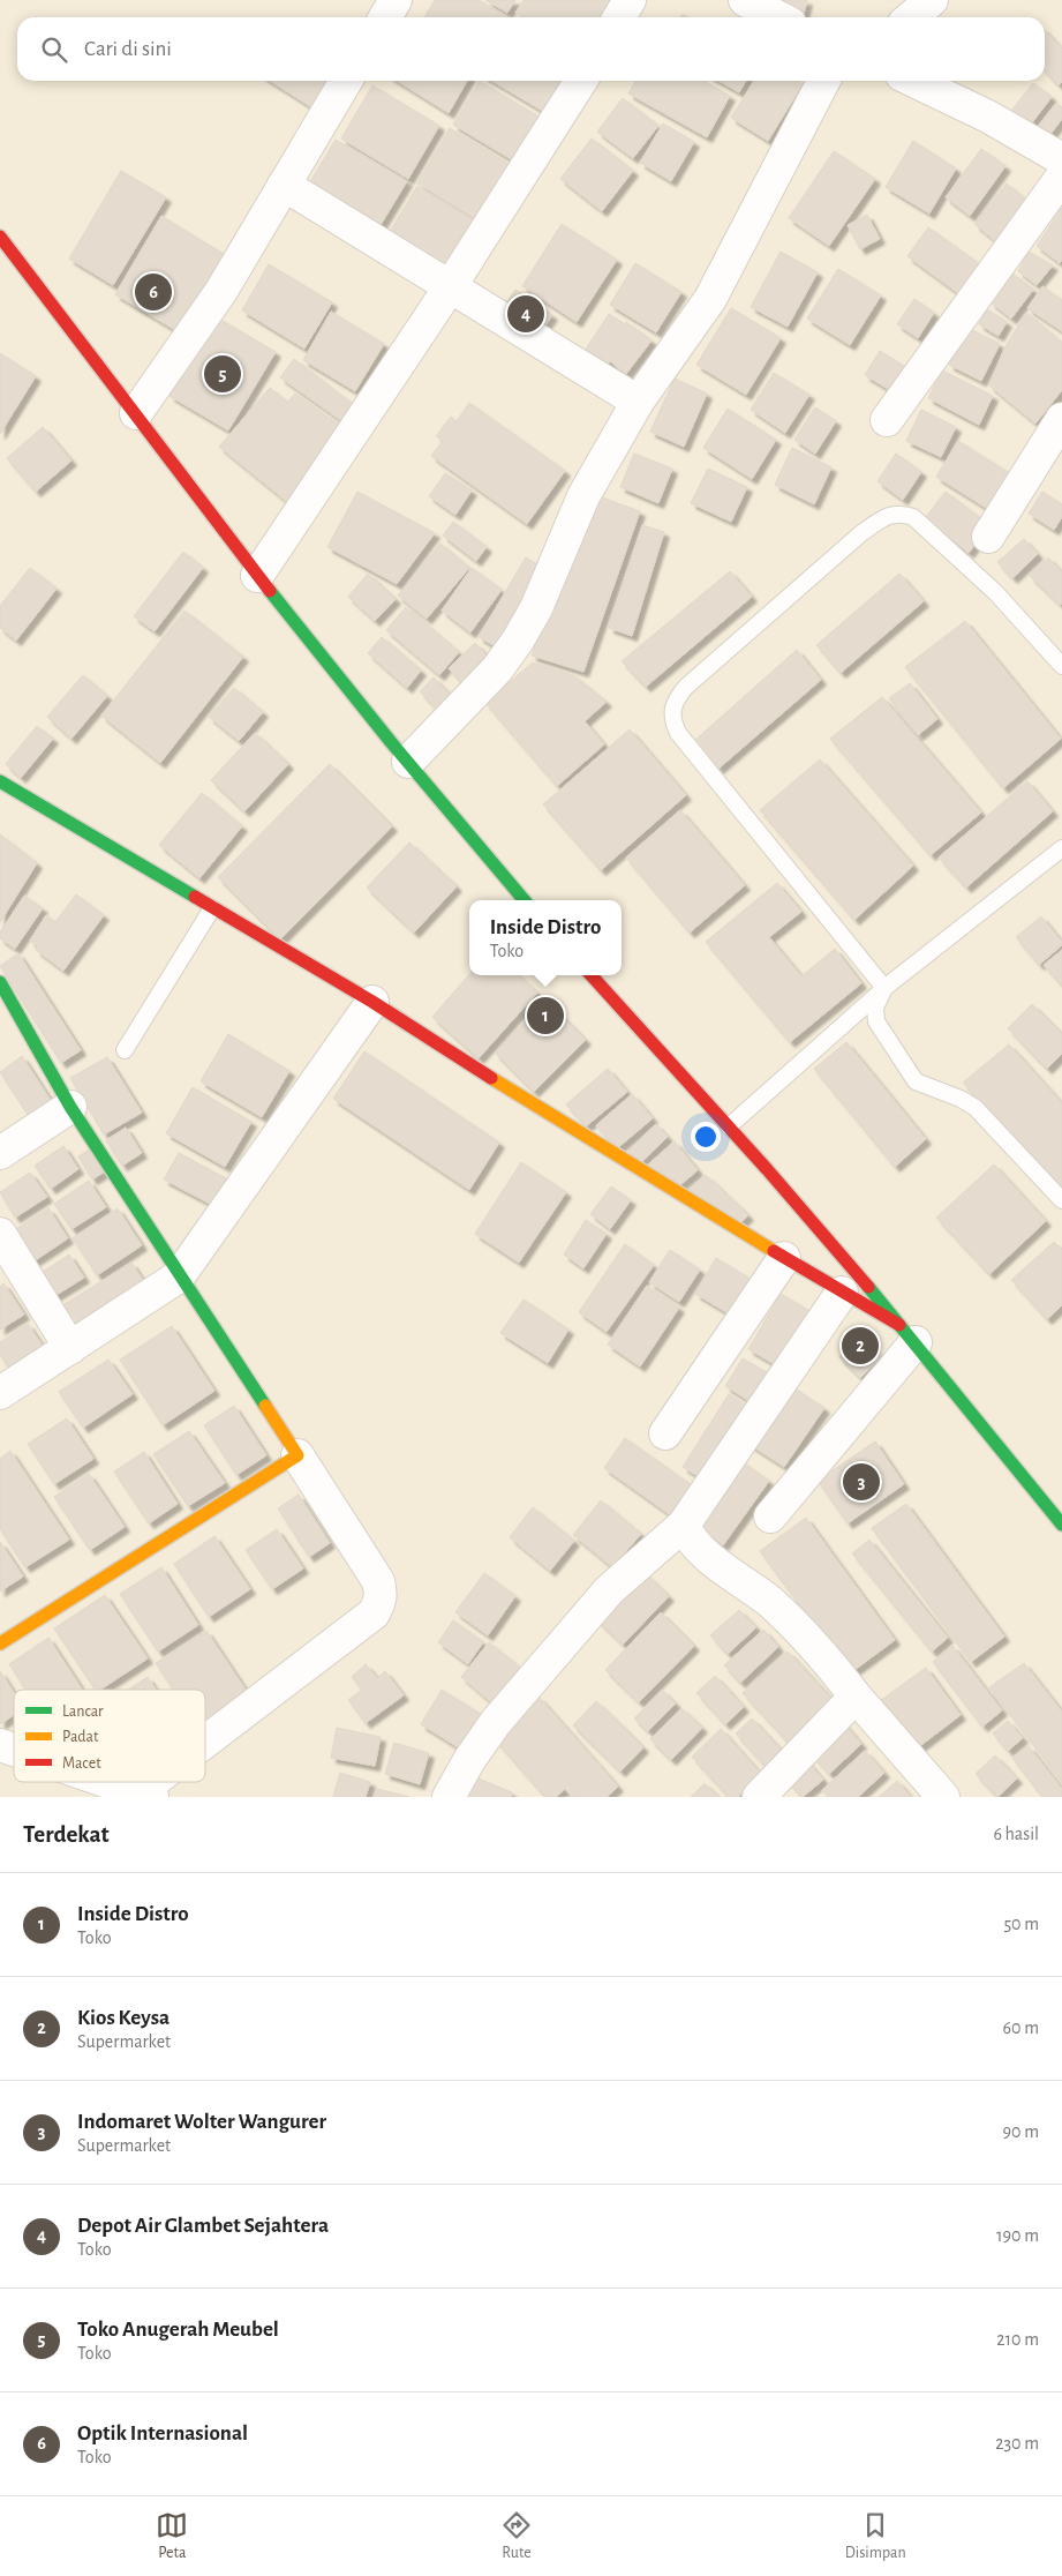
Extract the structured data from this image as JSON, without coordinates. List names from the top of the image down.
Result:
{
  "legend": ["Lancar", "Padat", "Macet"],
  "page": {
    "search": "Cari di sini",
    "pins": [
      "6",
      "4",
      "5",
      "1",
      "2",
      "3"
    ],
    "popup": ["Inside Distro", "Toko"],
    "heading": ["Terdekat", "6 hasil"],
    "list": [
      {
        "mark": "1",
        "name": "Inside Distro",
        "note": "Toko",
        "value": "50 m"
      },
      {
        "mark": "2",
        "name": "Kios Keysa",
        "note": "Supermarket",
        "value": "60 m"
      },
      {
        "mark": "3",
        "name": "Indomaret Wolter Wangurer",
        "note": "Supermarket",
        "value": "90 m"
      },
      {
        "mark": "4",
        "name": "Depot Air Glambet Sejahtera",
        "note": "Toko",
        "value": "190 m"
      },
      {
        "mark": "5",
        "name": "Toko Anugerah Meubel",
        "note": "Toko",
        "value": "210 m"
      },
      {
        "mark": "6",
        "name": "Optik Internasional",
        "note": "Toko",
        "value": "230 m"
      }
    ],
    "nav": ["Peta", "Rute", "Disimpan"]
  }
}
